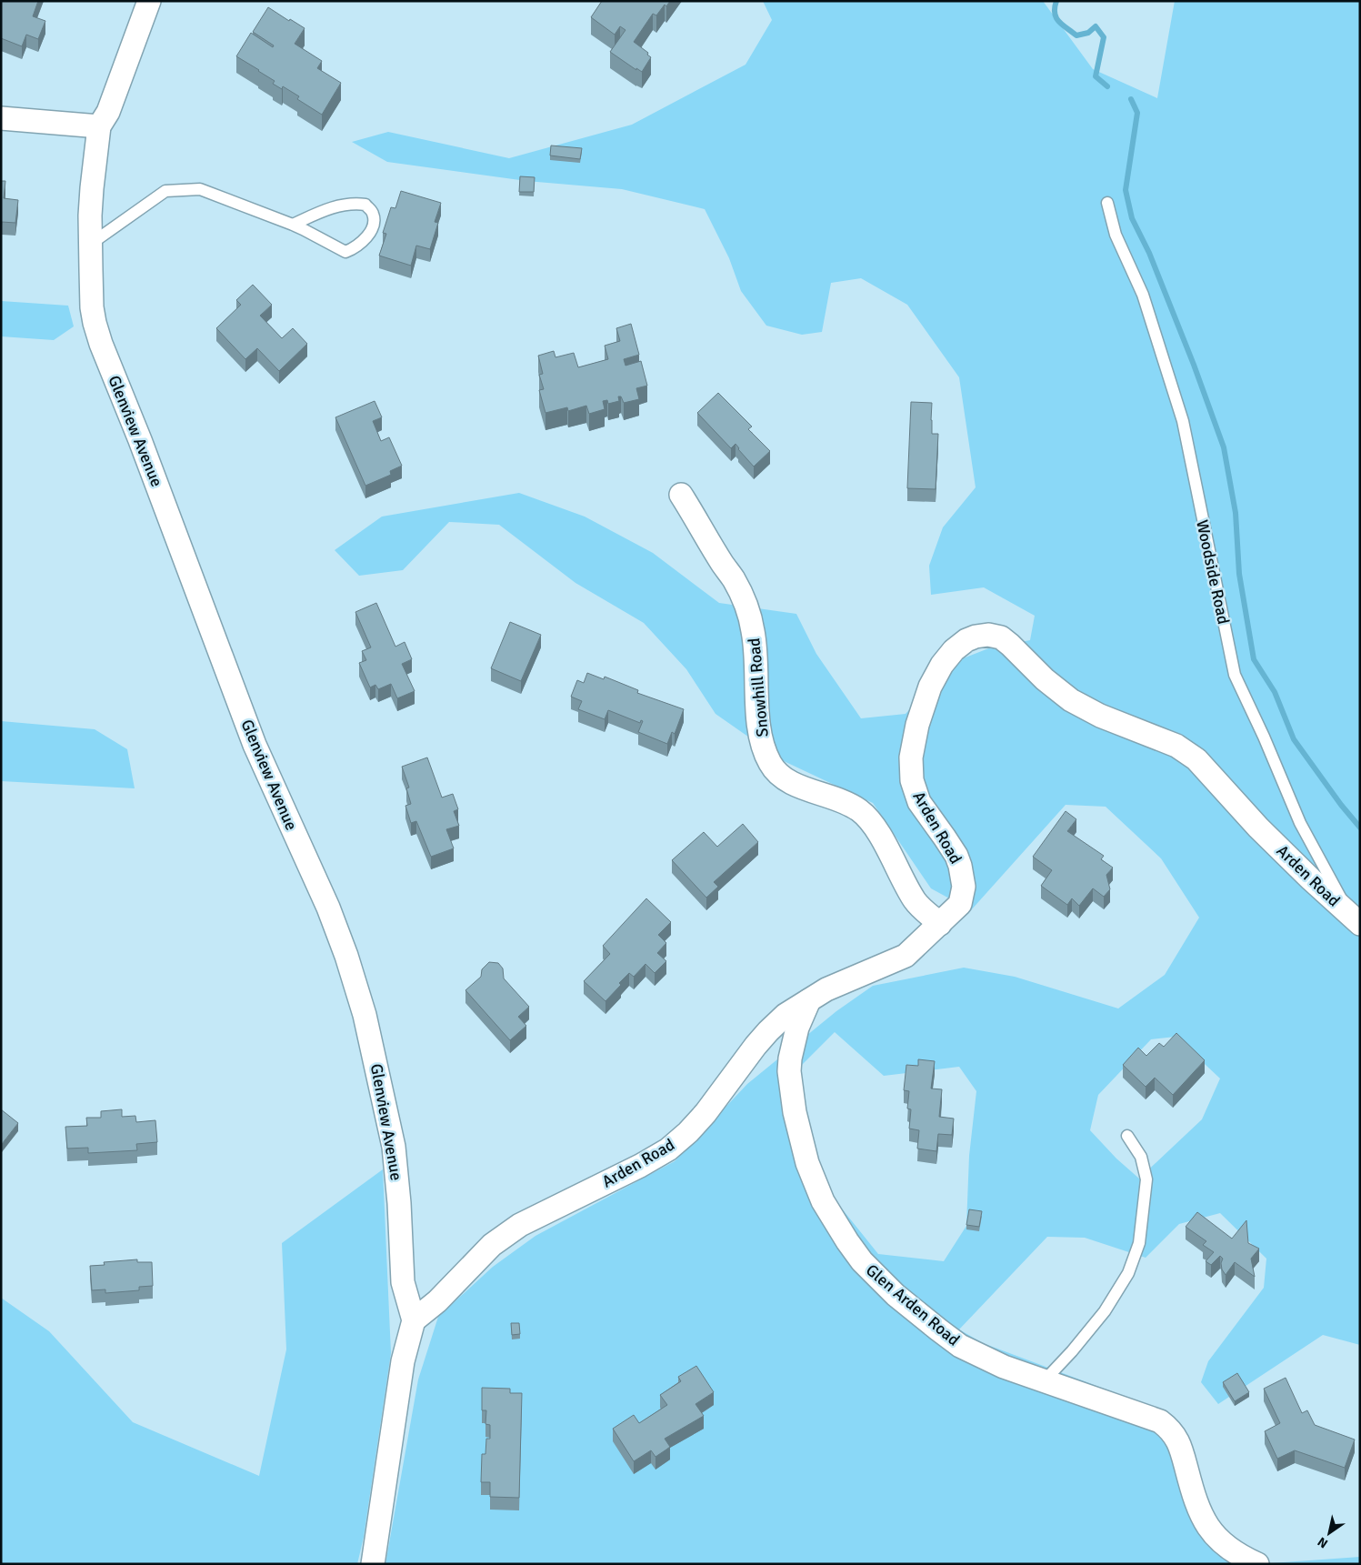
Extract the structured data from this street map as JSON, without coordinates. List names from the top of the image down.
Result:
{
  "streets": {
    "street": [
      "Glenview Avenue",
      "Snowhill Road",
      "Arden Road",
      "Glen Arden Road"
    ],
    "lane": ["Woodside Road"]
  },
  "crossings": [
    ["Glenview Avenue", "Arden Road"],
    ["Woodside Road", "Arden Road"],
    ["Snowhill Road", "Arden Road"],
    ["Arden Road", "Glen Arden Road"]
  ],
  "north": "bottom left"
}
